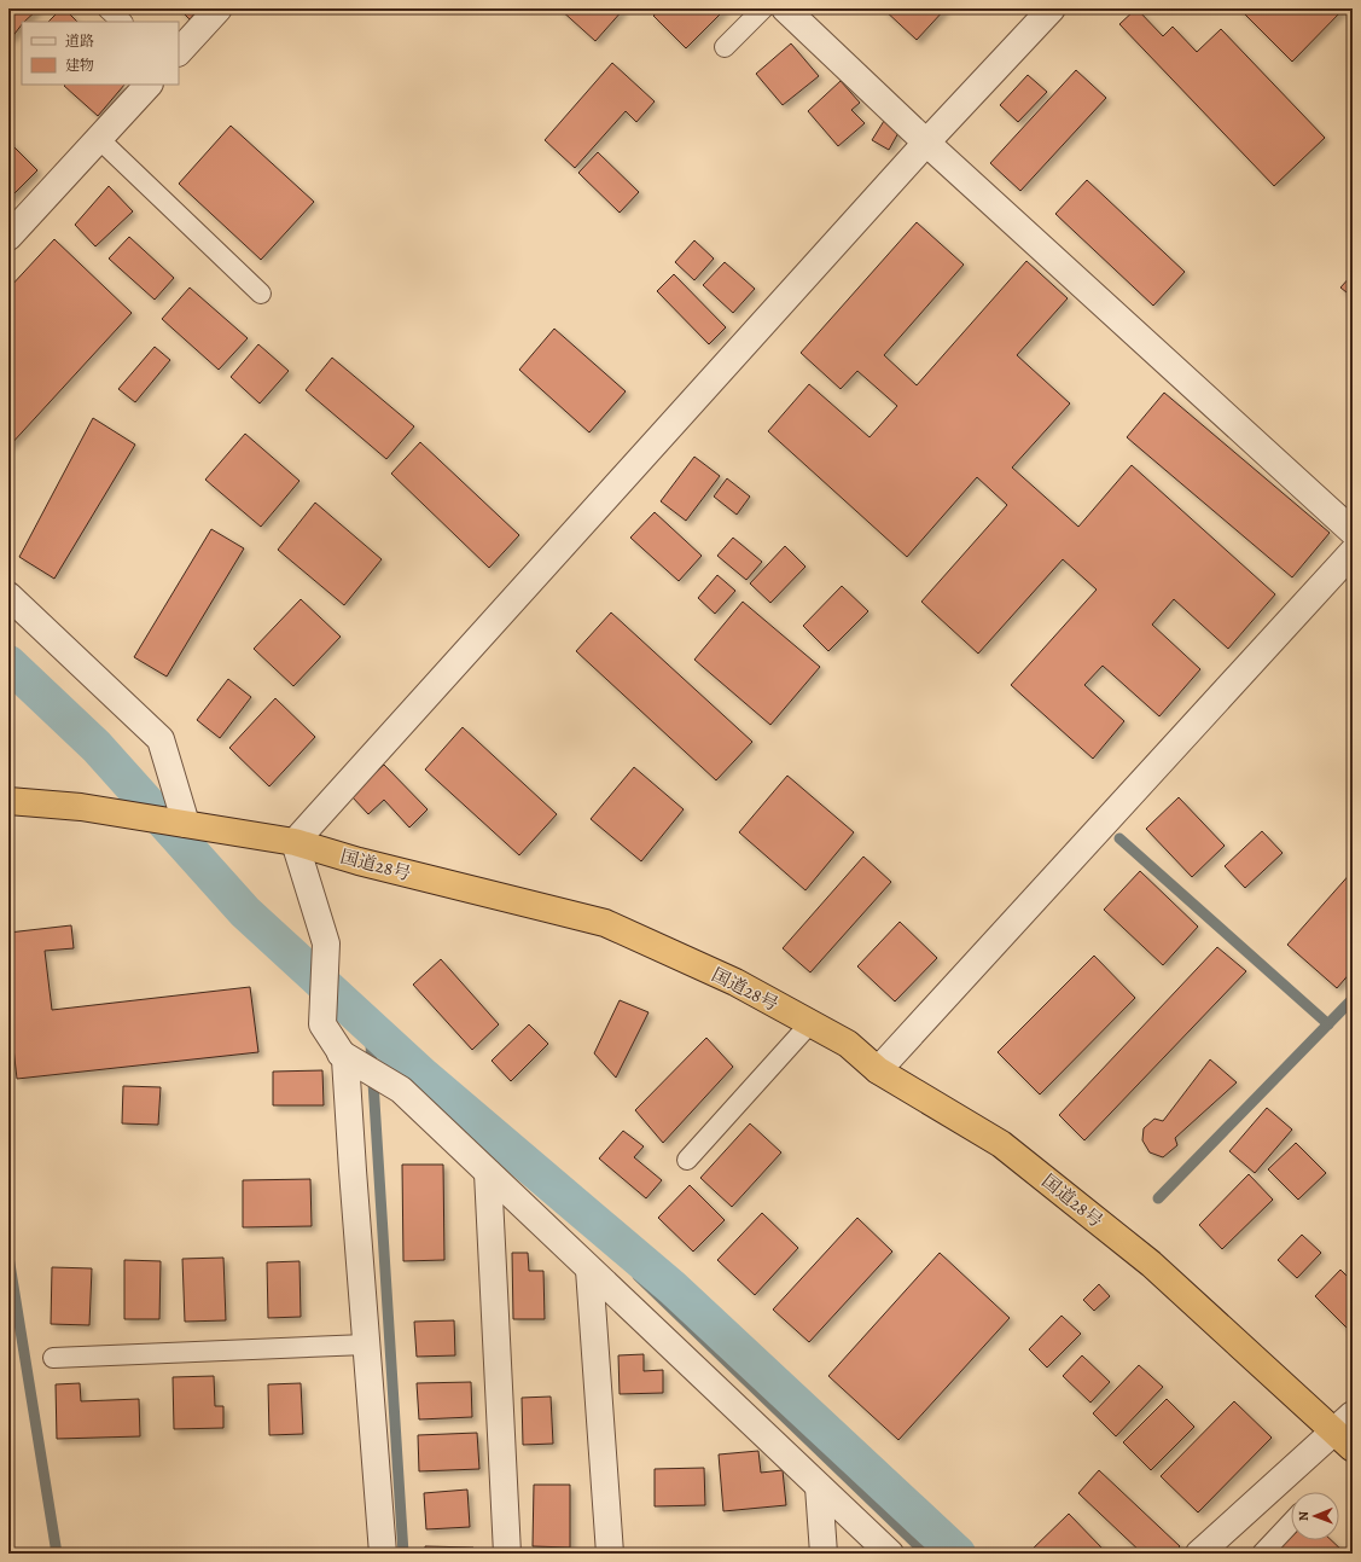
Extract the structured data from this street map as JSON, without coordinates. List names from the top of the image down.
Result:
{
  "streets": {
    "highway": ["国道28号"]
  },
  "legend": ["道路", "建物"],
  "north": "left"
}
